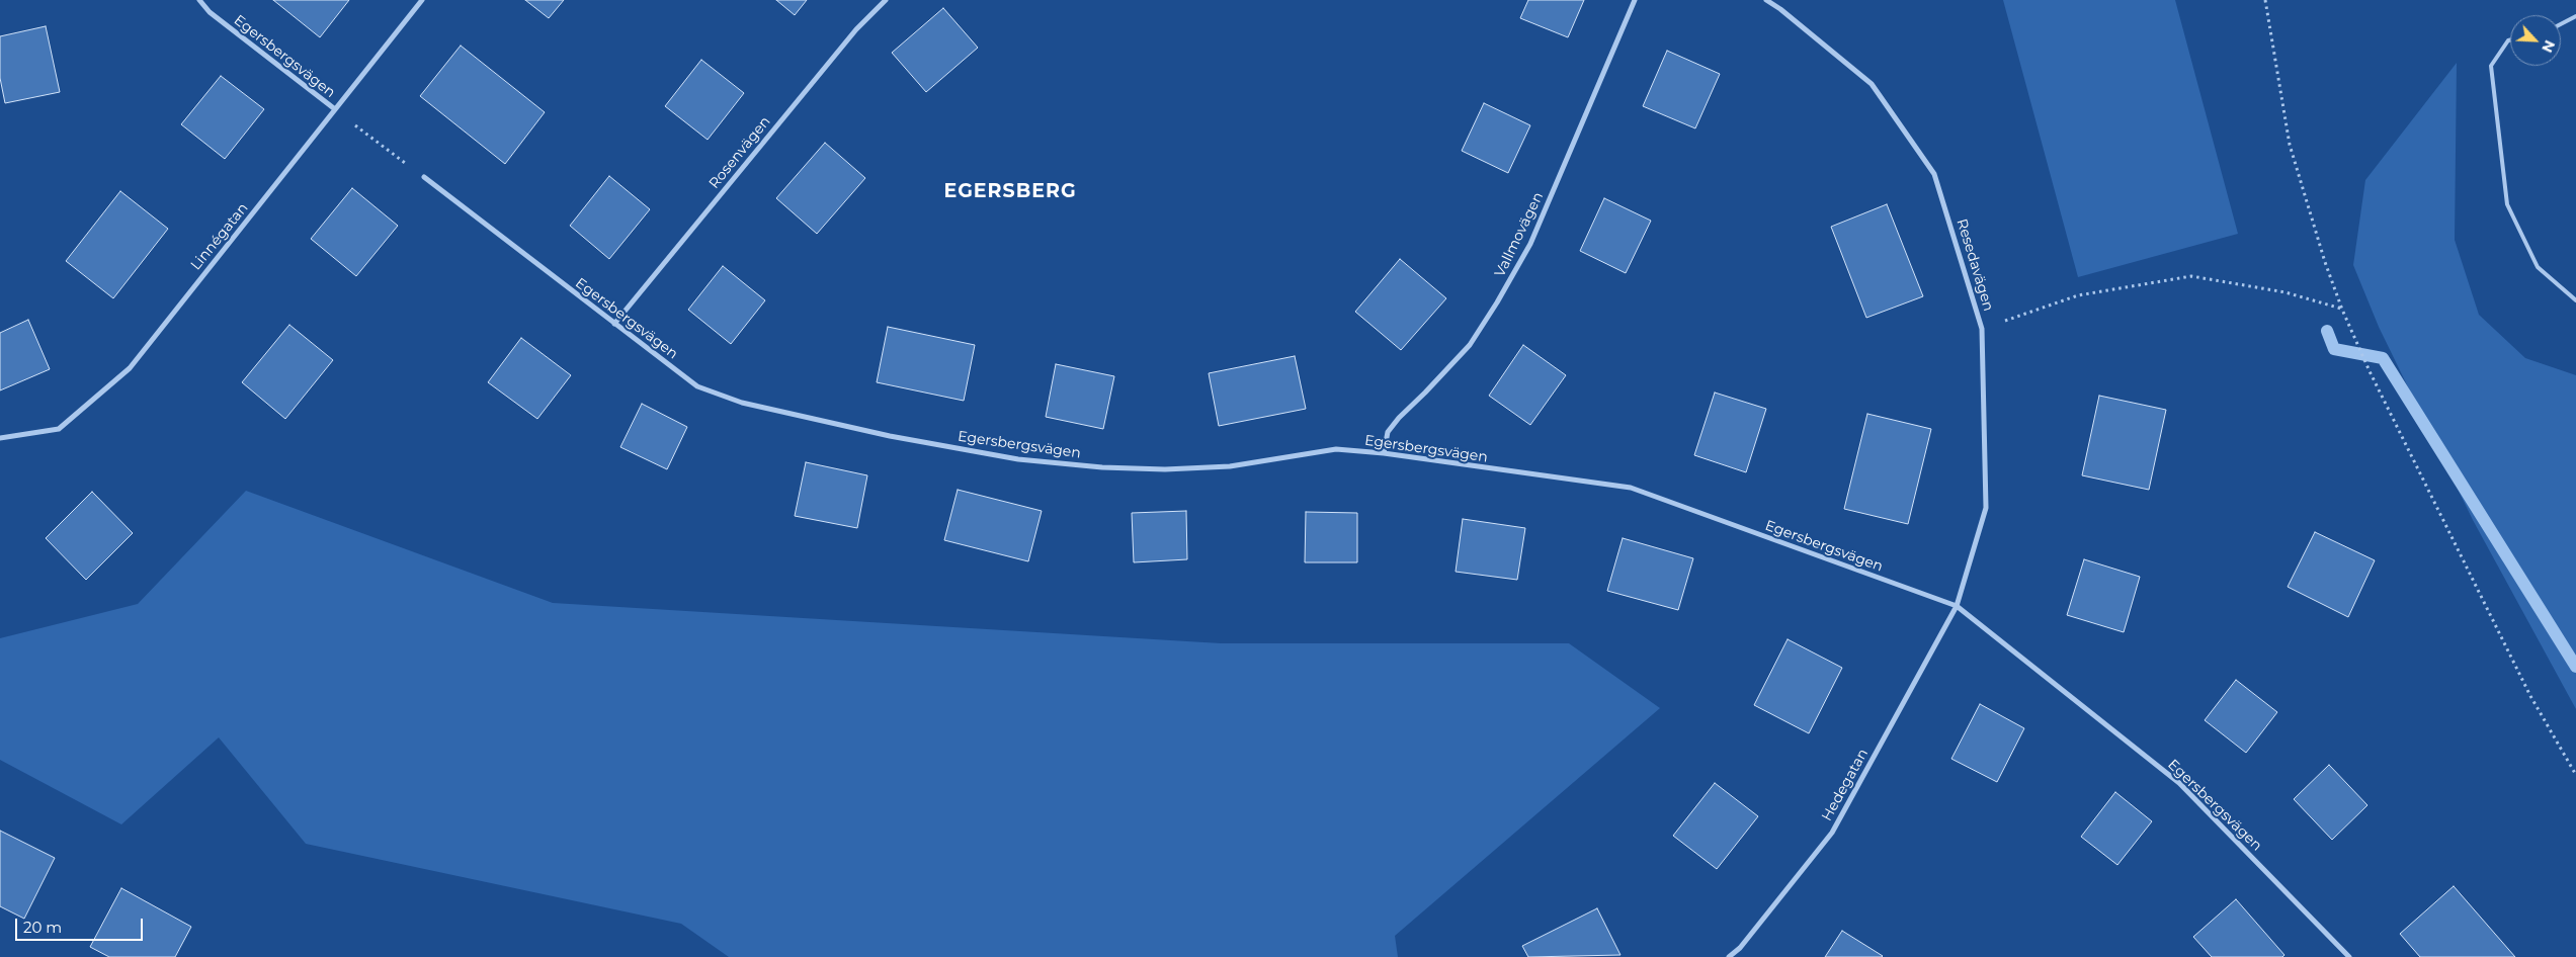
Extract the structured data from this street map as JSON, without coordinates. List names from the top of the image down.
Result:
{
  "streets": {
    "street": [
      "Egersbergsvägen",
      "Rosenvägen",
      "Vallmovägen",
      "Linnégatan",
      "Resedavägen",
      "Hedegatan"
    ]
  },
  "crossings": [
    ["Egersbergsvägen", "Rosenvägen"],
    ["Egersbergsvägen", "Vallmovägen"],
    ["Egersbergsvägen", "Linnégatan"],
    ["Egersbergsvägen", "Resedavägen"],
    ["Egersbergsvägen", "Hedegatan"],
    ["Resedavägen", "Hedegatan"]
  ],
  "districts": ["EGERSBERG"],
  "scale_bar": "20 m",
  "north": "bottom right"
}
